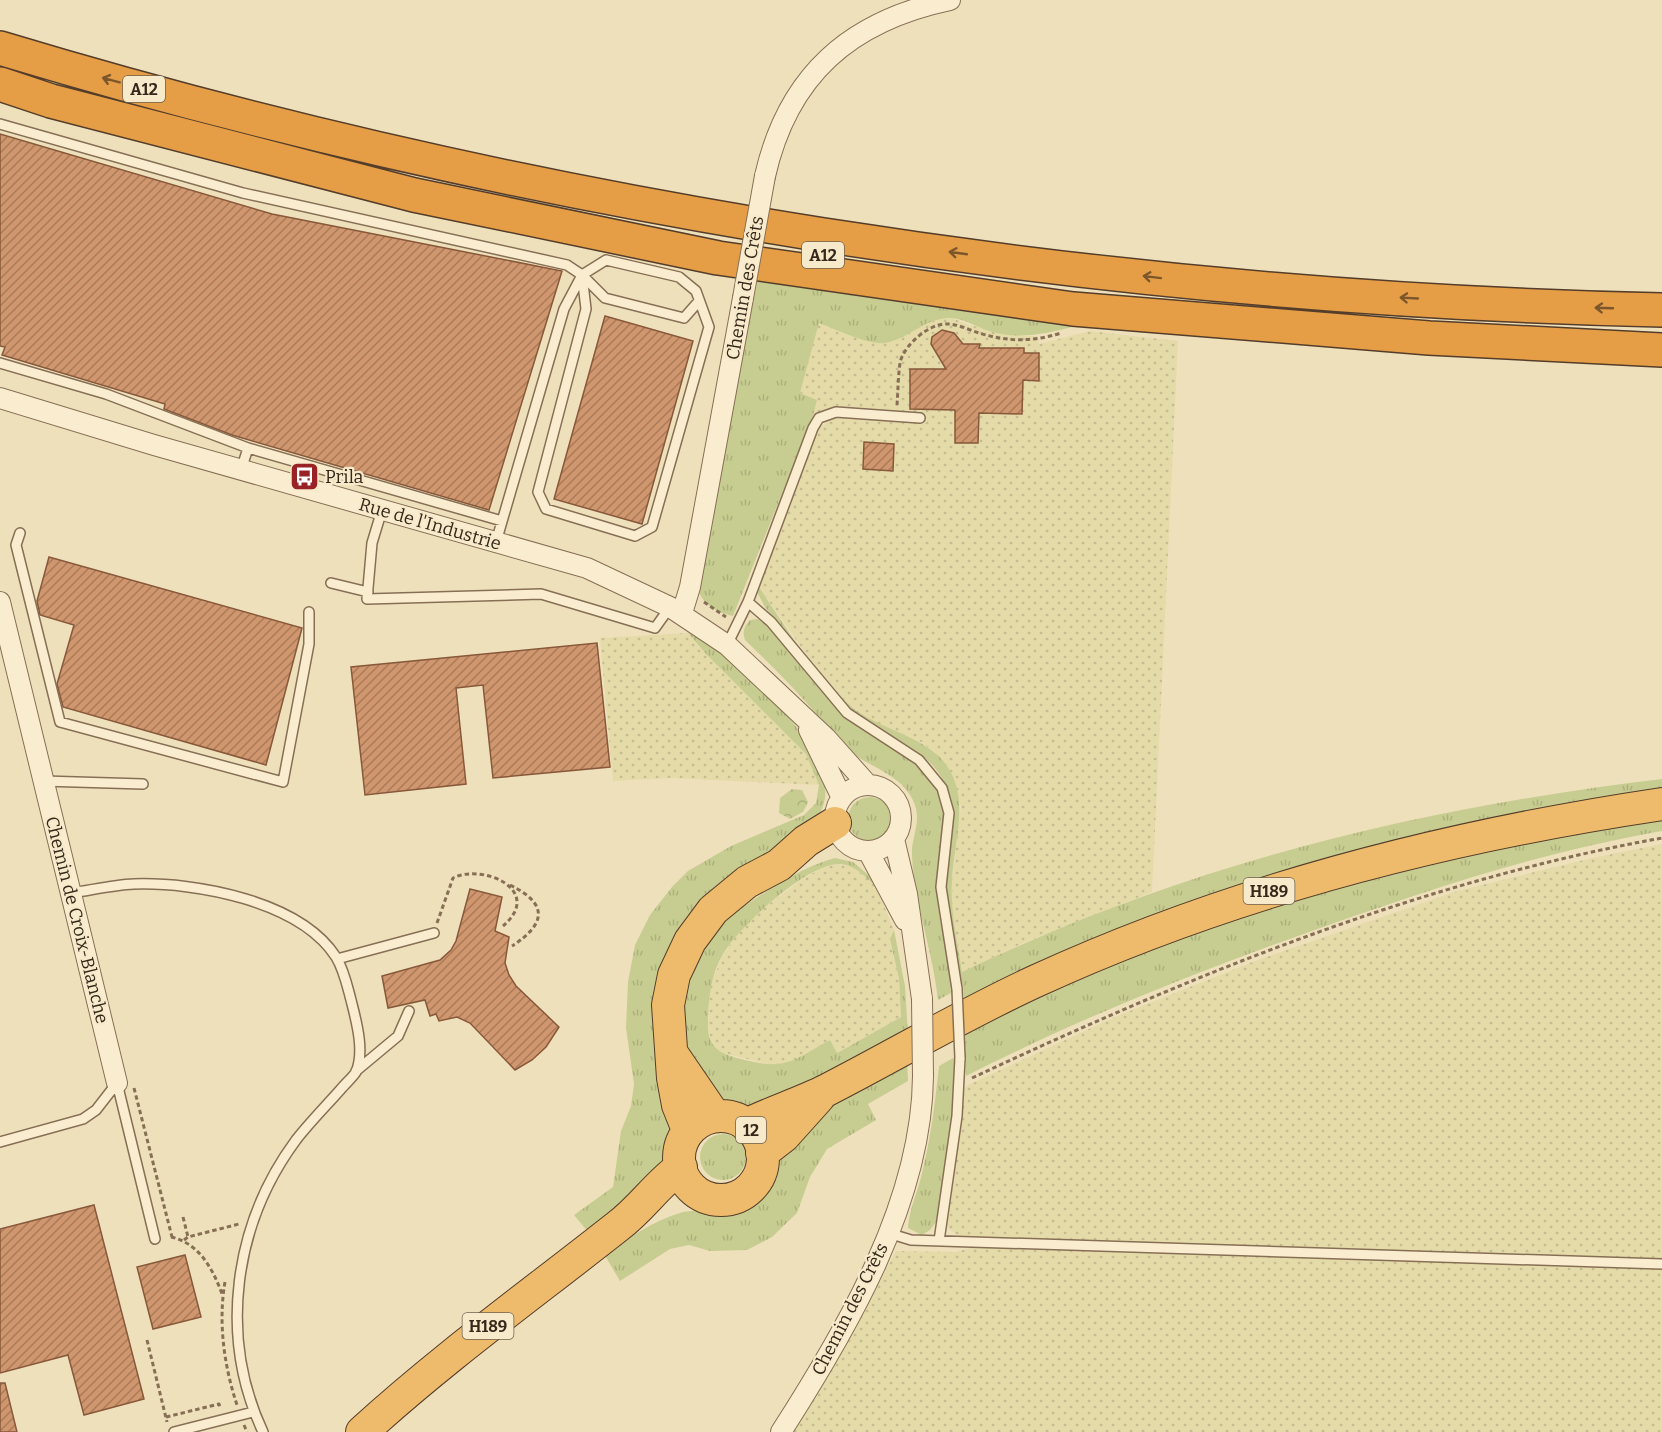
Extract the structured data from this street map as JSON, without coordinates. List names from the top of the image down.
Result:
{
  "streets": {
    "highway": ["A12", "H189", "12"],
    "street": ["Chemin des Crêts", "Rue de l'Industrie", "Chemin de Croix-Blanche"]
  },
  "crossings": [
    ["Chemin des Crêts", "Rue de l'Industrie"],
    ["H189", "12"]
  ],
  "places": {
    "bus stop": ["Prila"]
  }
}
